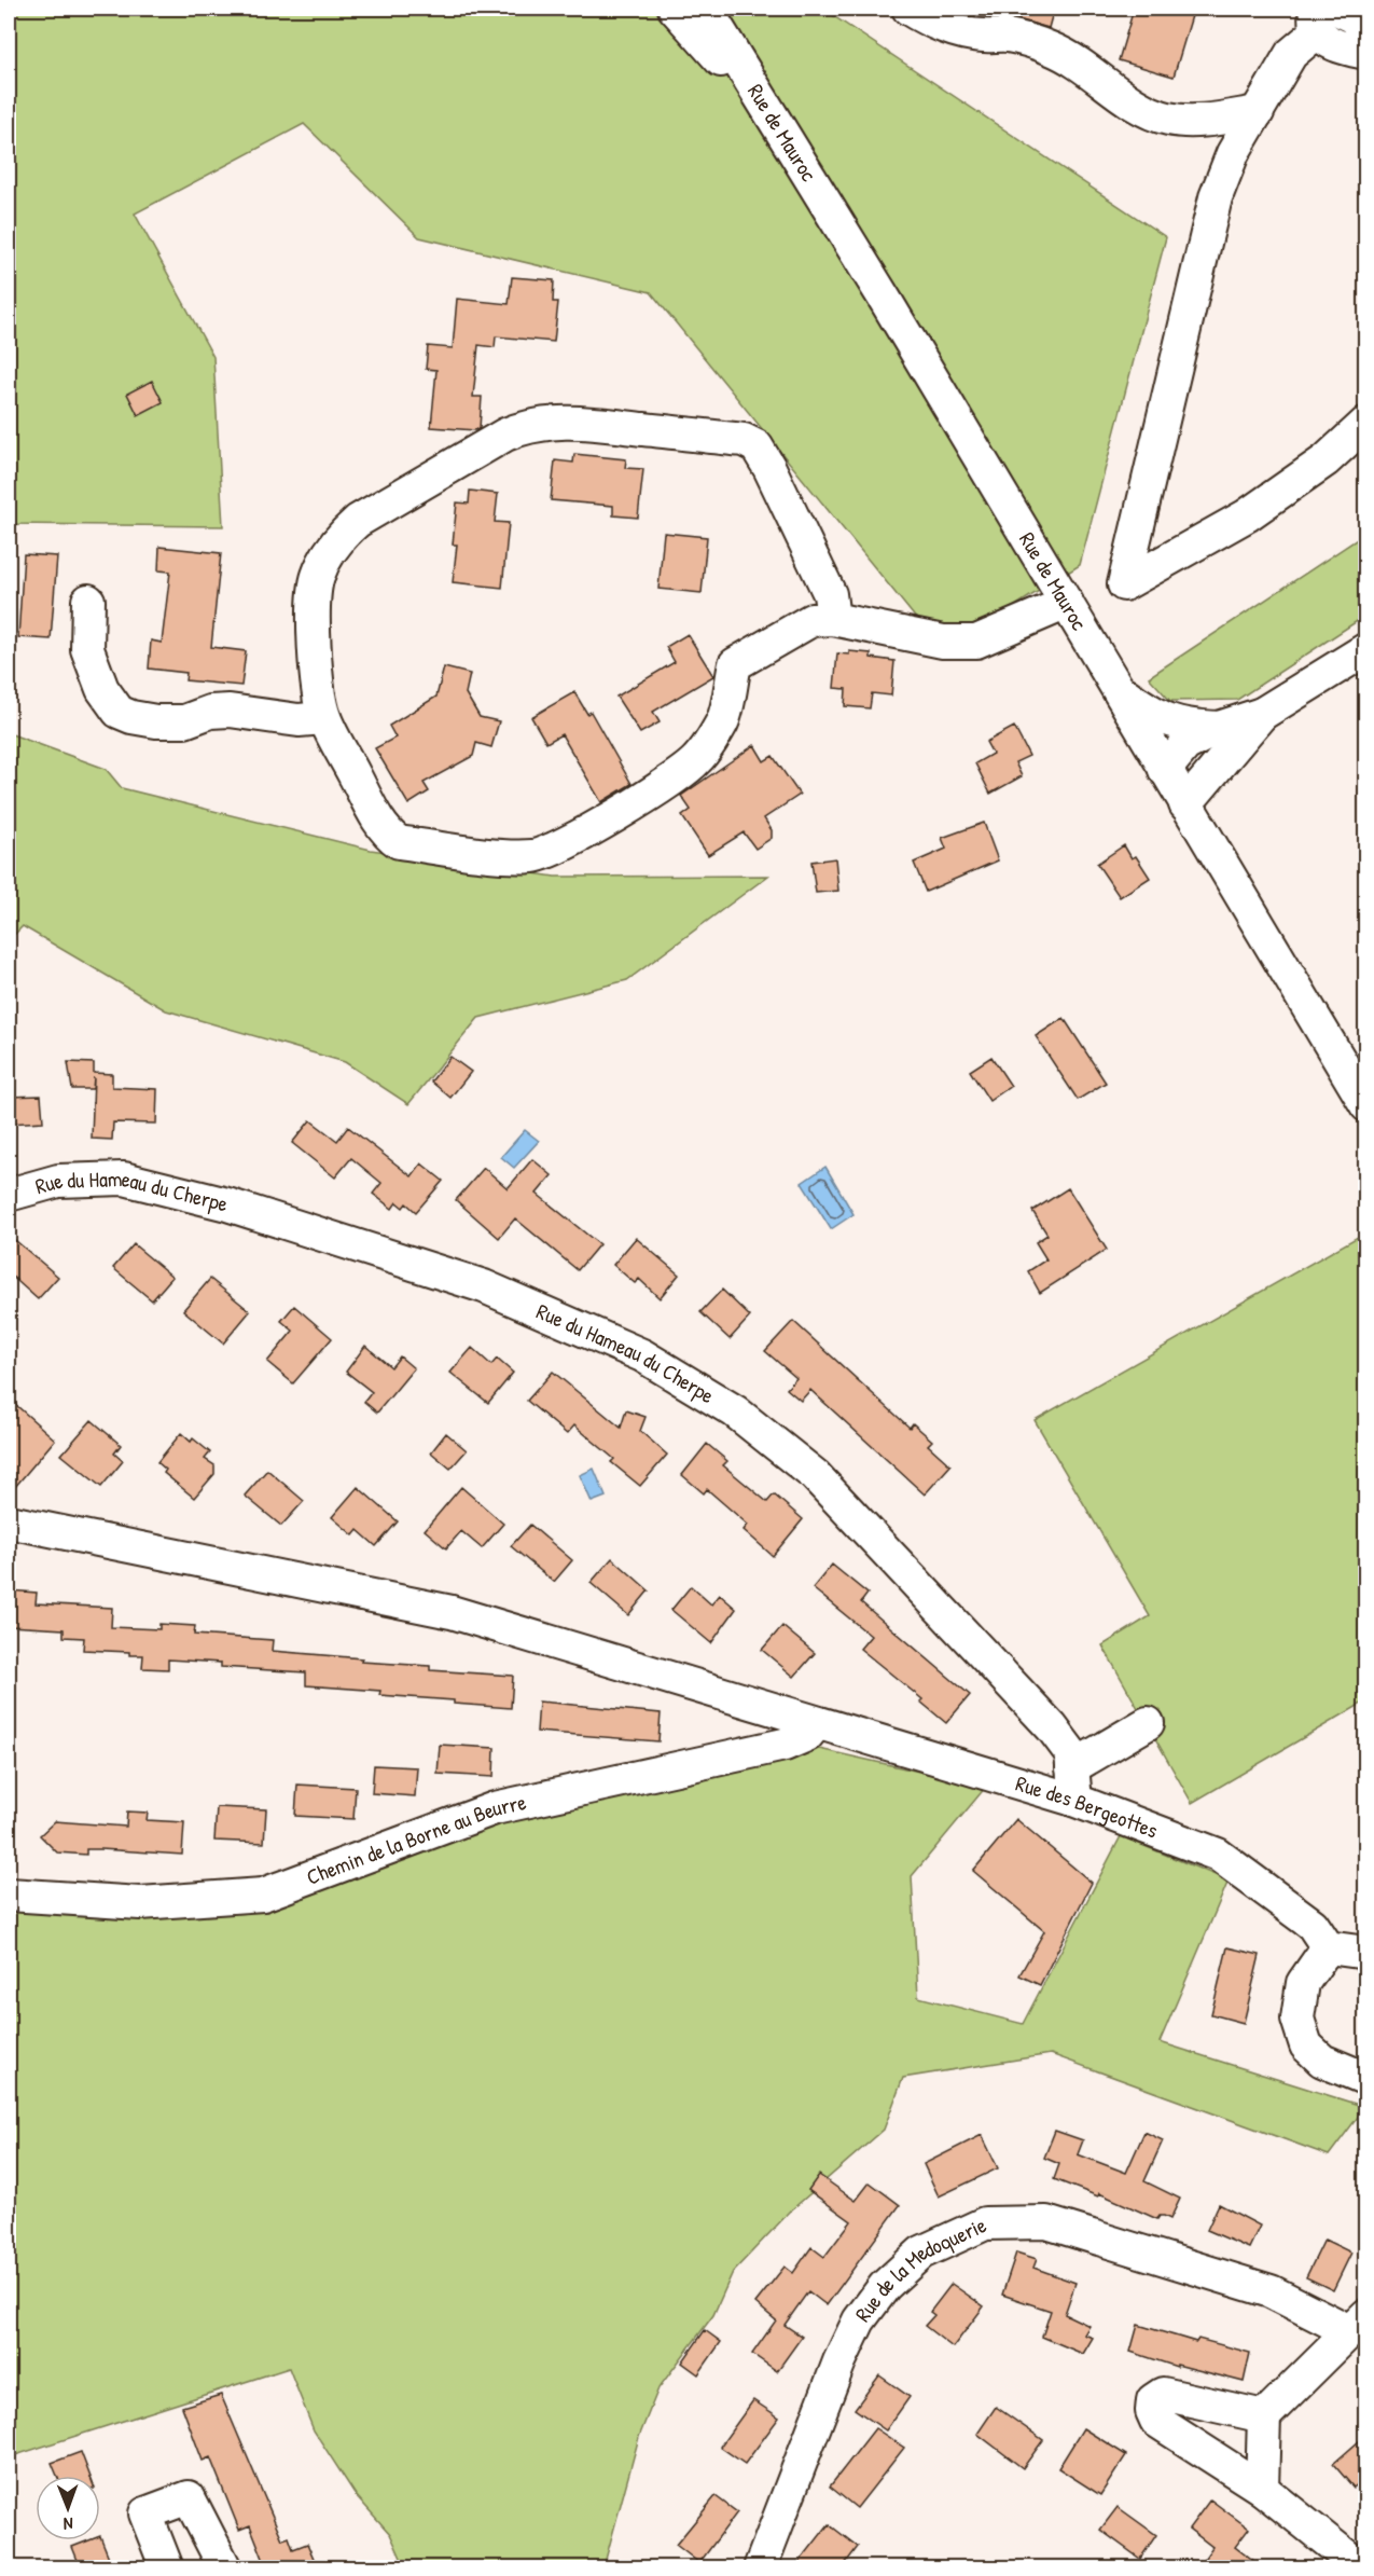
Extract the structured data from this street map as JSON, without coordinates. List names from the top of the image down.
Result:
{
  "streets": {
    "street": [
      "Rue de Mauroc",
      "Rue du Hameau du Cherpe",
      "Rue des Bergeottes",
      "Chemin de la Borne au Beurre",
      "Rue de la Medoquerie"
    ]
  },
  "crossings": [
    ["Rue du Hameau du Cherpe", "Rue des Bergeottes"],
    ["Rue des Bergeottes", "Chemin de la Borne au Beurre"]
  ],
  "north": "bottom"
}
